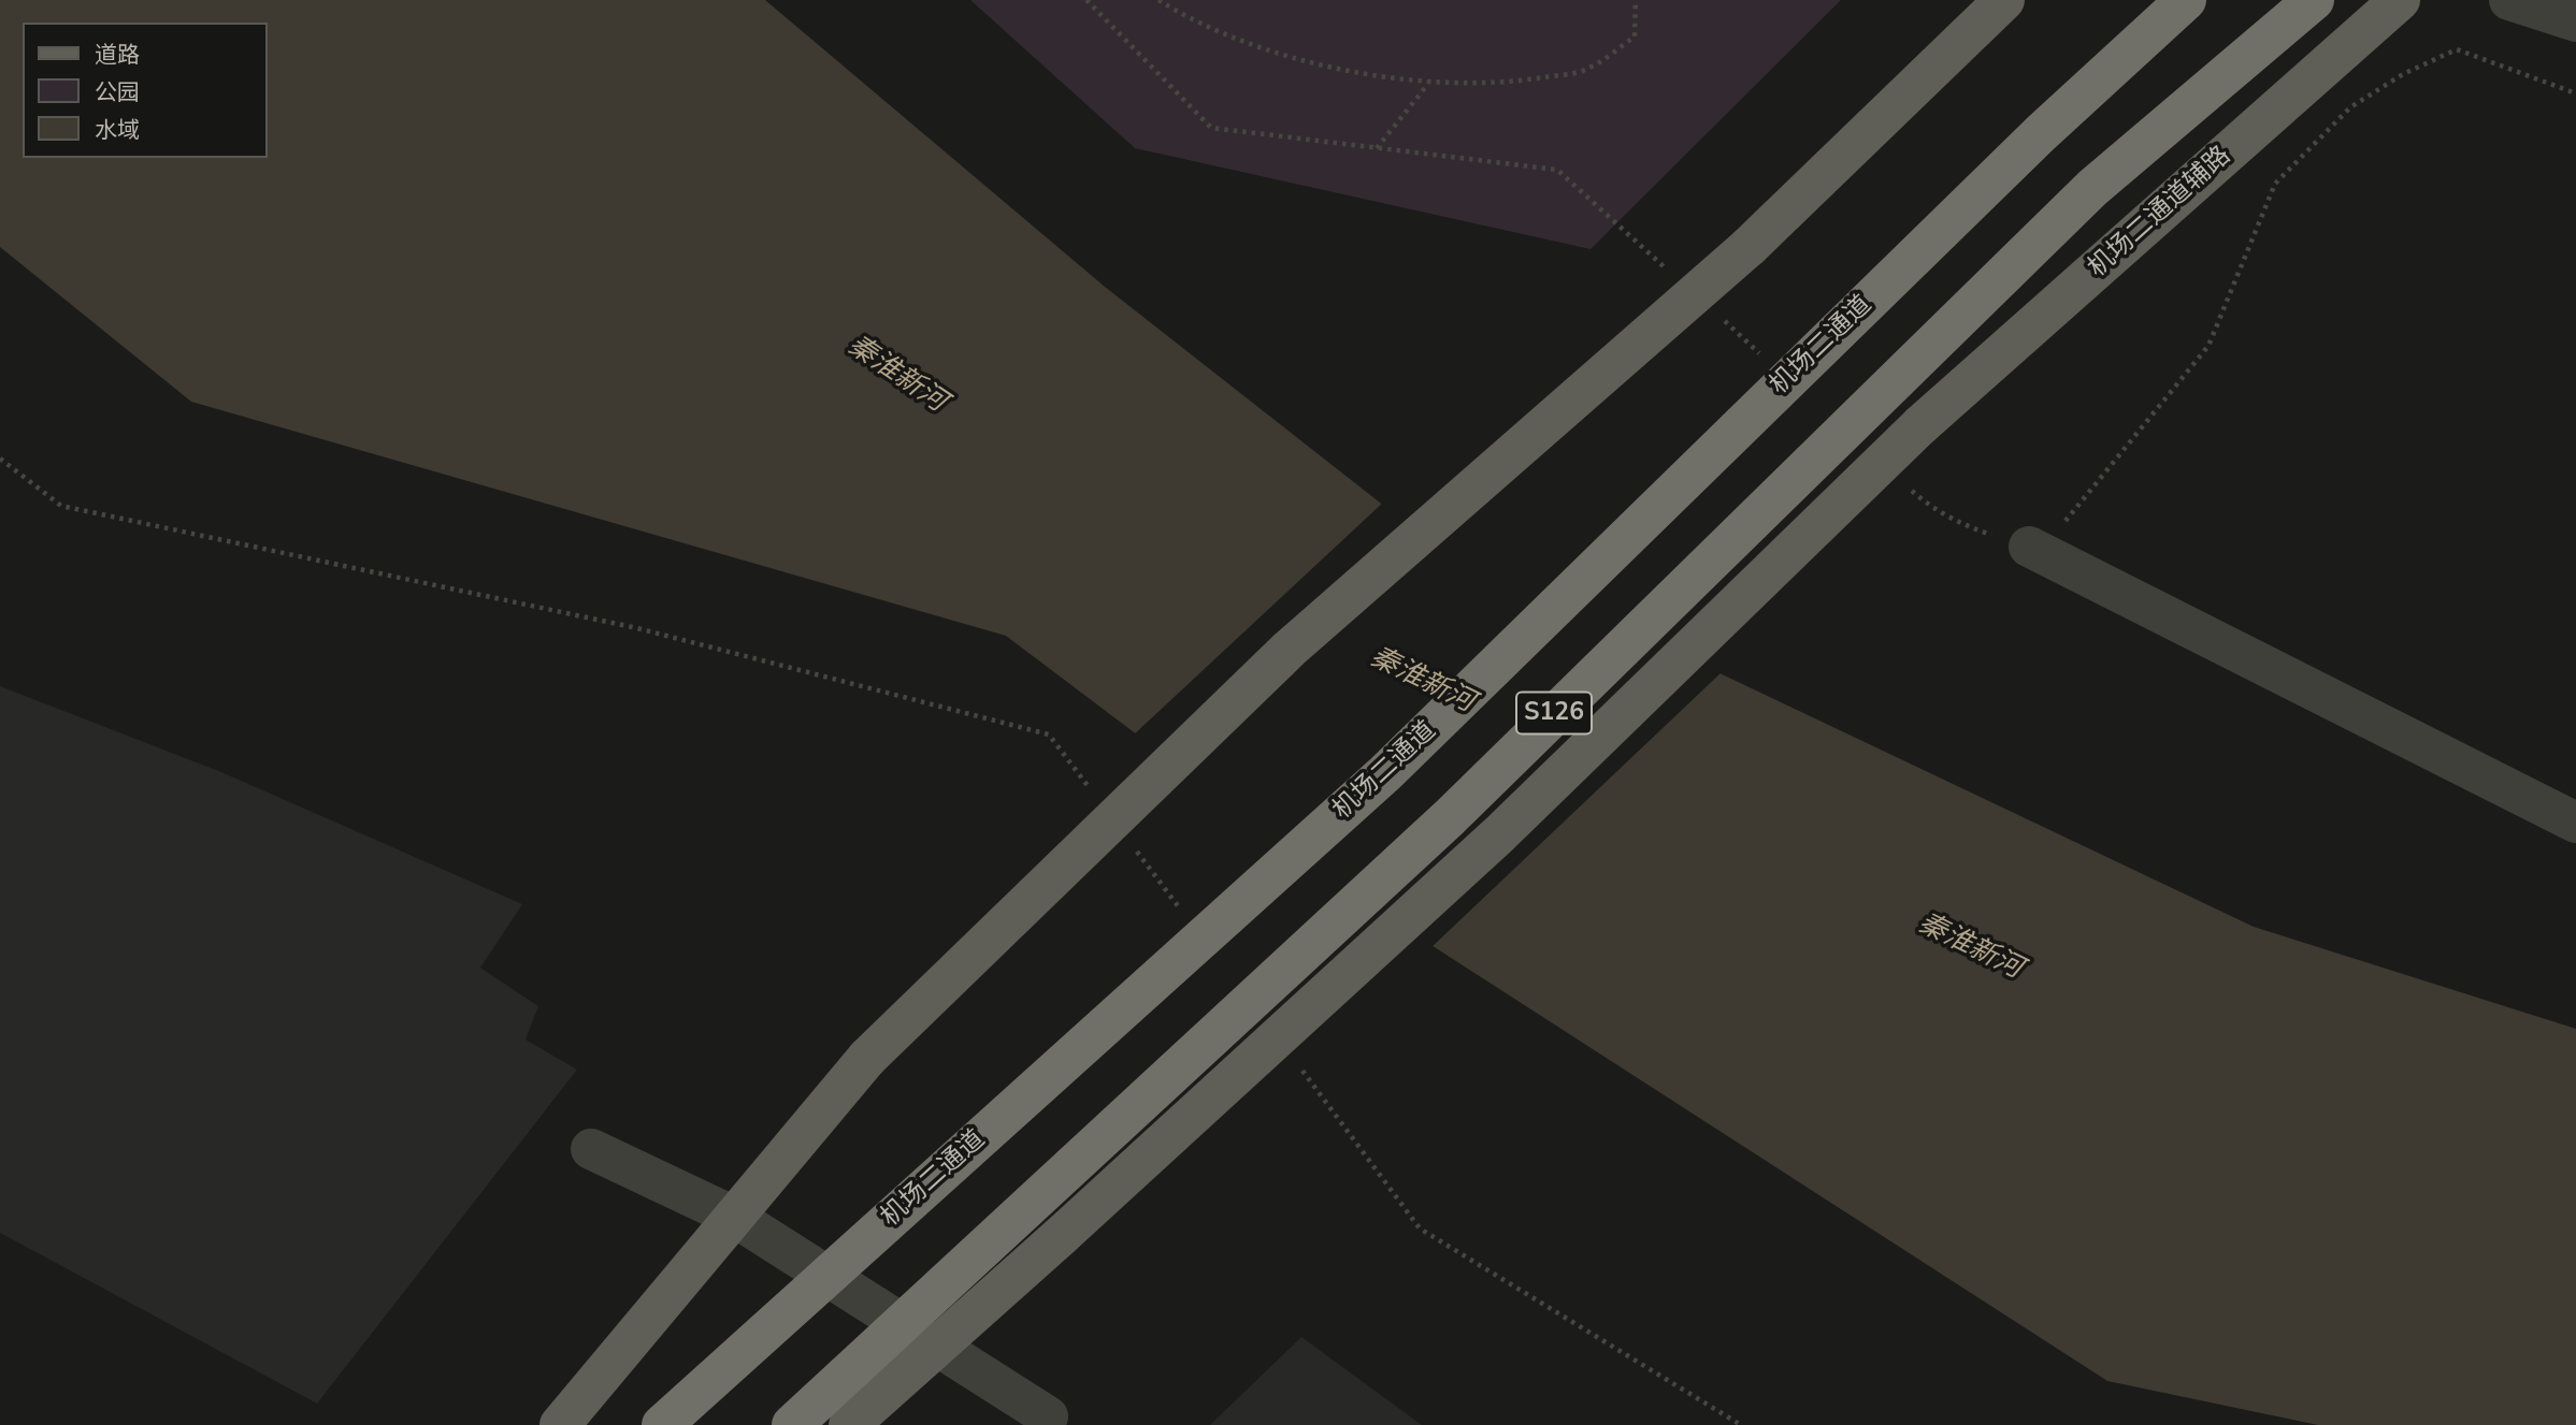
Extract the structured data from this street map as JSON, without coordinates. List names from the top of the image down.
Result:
{
  "streets": {
    "highway": ["机场二通道", "S126"],
    "main road": ["机场二通道辅路"]
  },
  "water": ["秦淮新河"],
  "legend": ["道路", "公园", "水域"]
}
